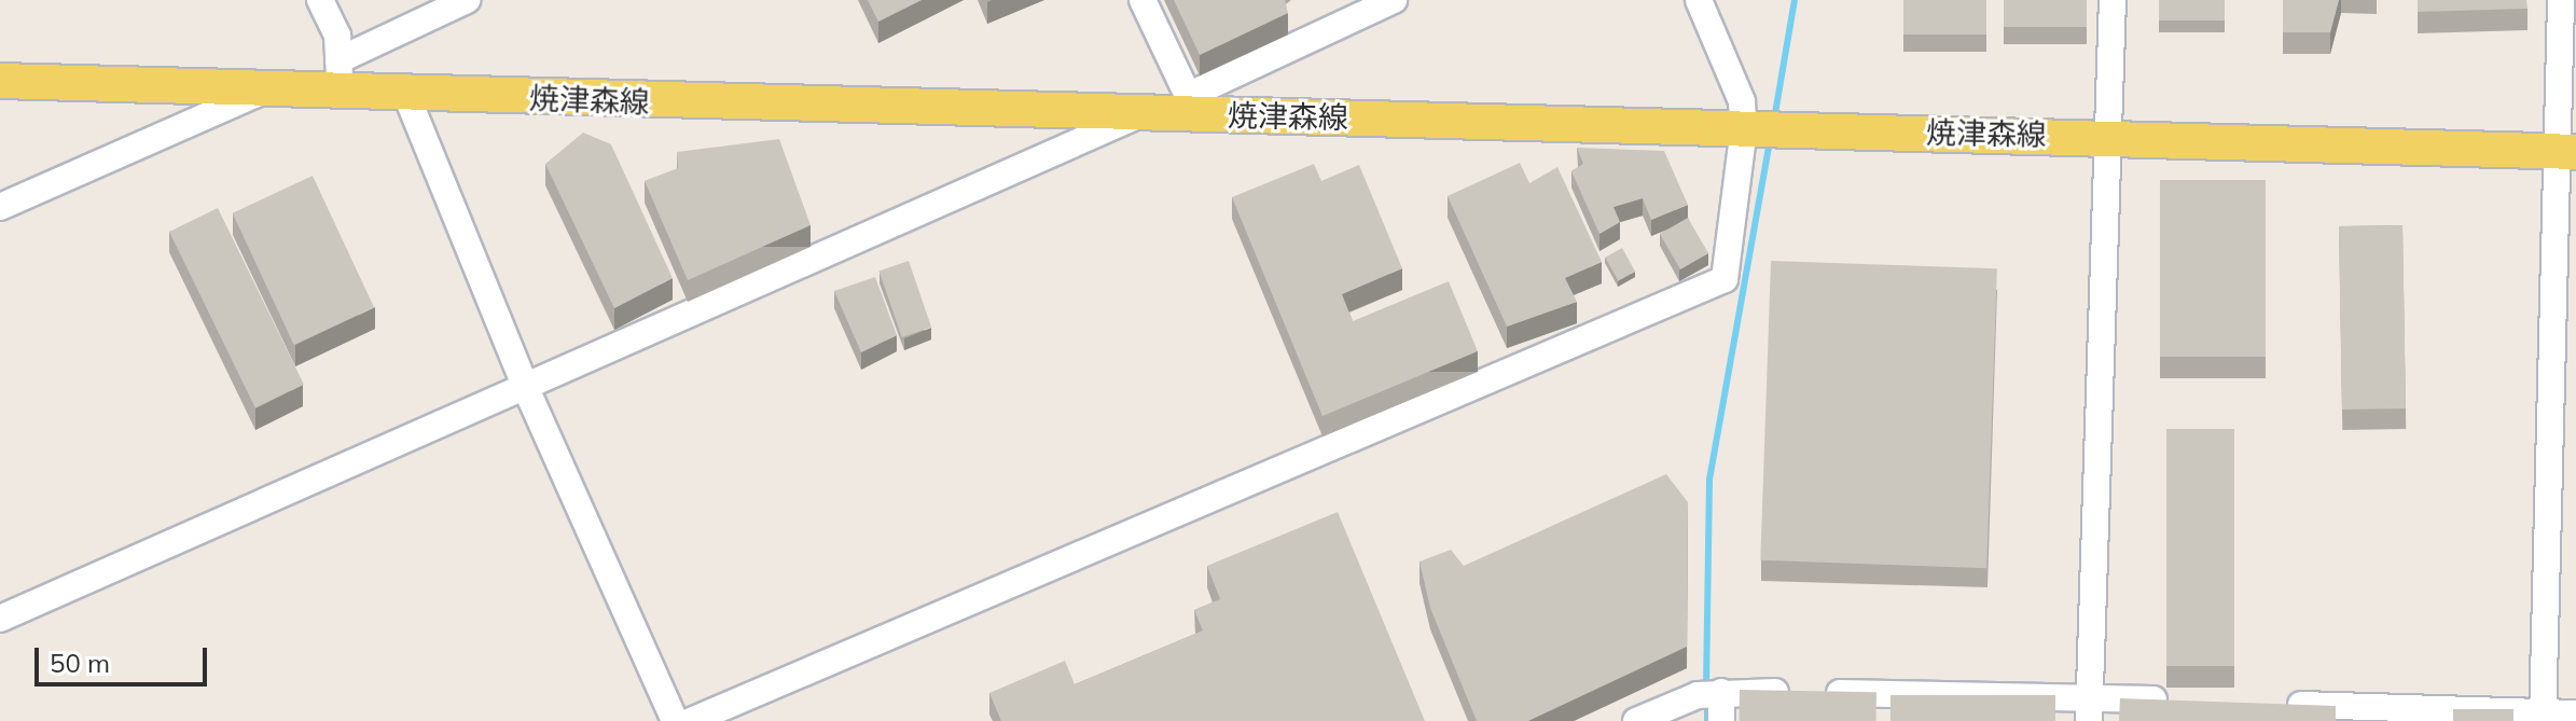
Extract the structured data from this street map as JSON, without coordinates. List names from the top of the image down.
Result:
{
  "streets": {
    "main road": ["焼津森線"]
  },
  "scale_bar": "50 m"
}
